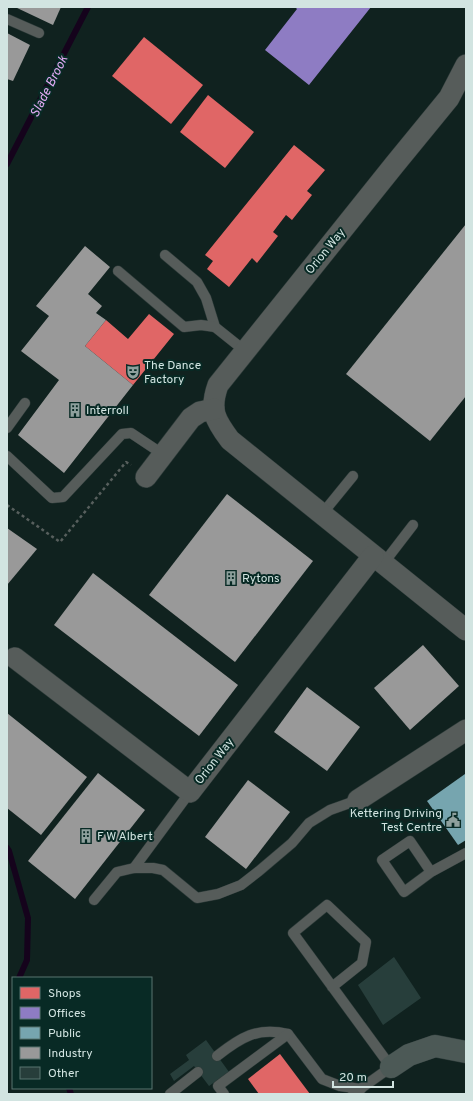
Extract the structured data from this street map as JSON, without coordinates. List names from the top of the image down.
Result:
{
  "streets": {
    "street": ["Orion Way"]
  },
  "water": ["Slade Brook"],
  "places": {
    "theatre": ["The Dance Factory"],
    "building": ["Interroll", "Rytons", "F W Albert"],
    "public building": ["Kettering Driving Test Centre"]
  },
  "legend": [
    "Shops",
    "Offices",
    "Public",
    "Industry",
    "Other"
  ],
  "scale_bar": "20 m"
}
